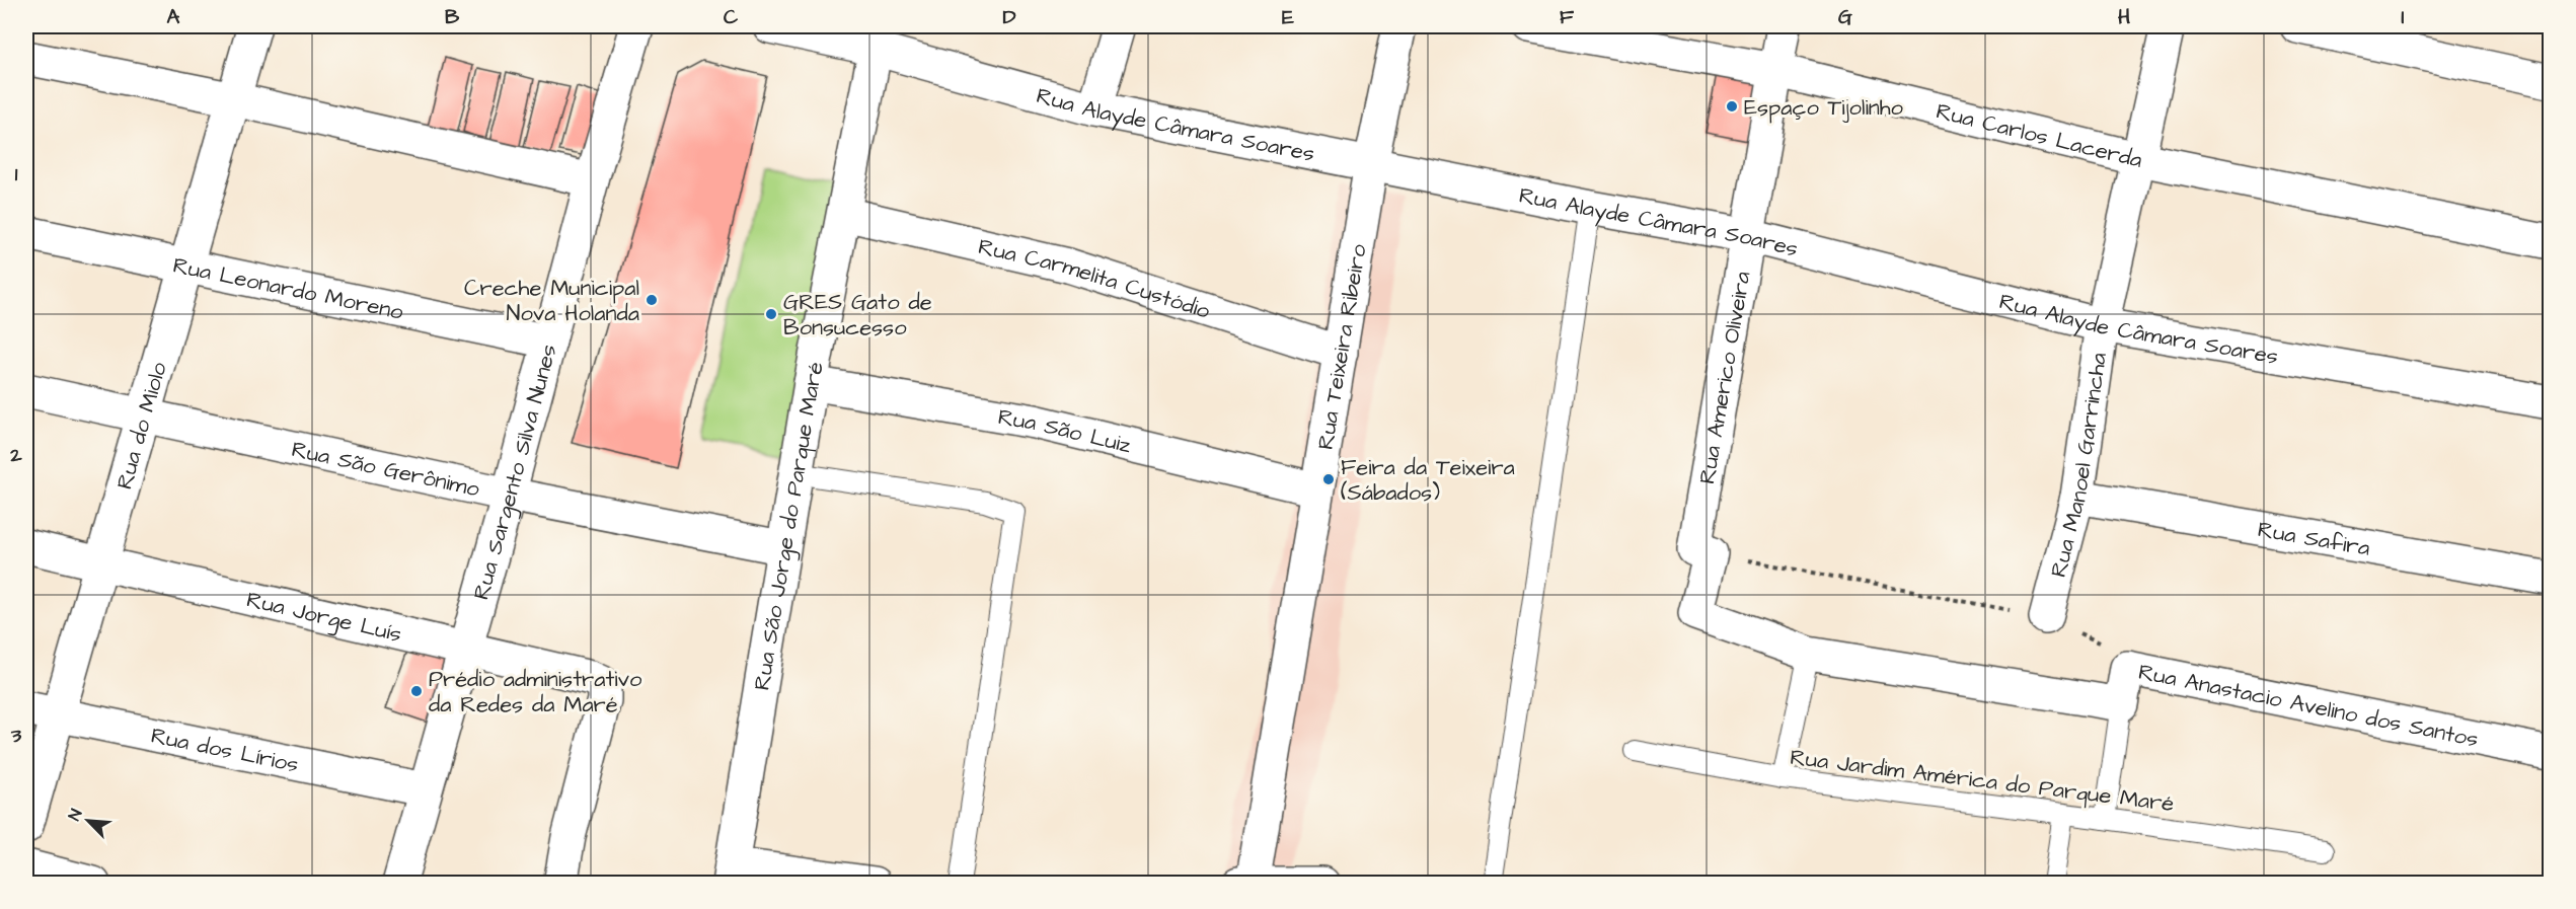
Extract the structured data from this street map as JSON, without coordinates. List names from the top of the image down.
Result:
{
  "streets": {
    "street": [
      "Rua Alayde Câmara Soares",
      "Rua Carlos Lacerda",
      "Rua Carmelita Custódio",
      "Rua Leonardo Moreno",
      "Rua Teixeira Ribeiro",
      "Rua Americo Oliveira",
      "Rua do Miolo",
      "Rua São Luiz",
      "Rua Manoel Garrincha",
      "Rua São Gerônimo",
      "Rua Sargento Silva Nunes",
      "Rua São Jorge do Parque Maré",
      "Rua Safira",
      "Rua Jorge Luís",
      "Rua Anastacio Avelino dos Santos",
      "Rua dos Lírios"
    ],
    "lane": ["Rua Jardim América do Parque Maré"]
  },
  "crossings": [
    ["Rua Alayde Câmara Soares", "Rua Teixeira Ribeiro"],
    ["Rua Alayde Câmara Soares", "Rua Americo Oliveira"],
    ["Rua Alayde Câmara Soares", "Rua Manoel Garrincha"],
    ["Rua Alayde Câmara Soares", "Rua São Jorge do Parque Maré"],
    ["Rua Carlos Lacerda", "Rua Americo Oliveira"],
    ["Rua Carlos Lacerda", "Rua Manoel Garrincha"],
    ["Rua Carmelita Custódio", "Rua Teixeira Ribeiro"],
    ["Rua Carmelita Custódio", "Rua São Jorge do Parque Maré"],
    ["Rua Leonardo Moreno", "Rua do Miolo"],
    ["Rua Leonardo Moreno", "Rua Sargento Silva Nunes"],
    ["Rua Teixeira Ribeiro", "Rua São Luiz"],
    ["Rua Americo Oliveira", "Rua Anastacio Avelino dos Santos"],
    ["Rua do Miolo", "Rua São Gerônimo"],
    ["Rua do Miolo", "Rua Jorge Luís"],
    ["Rua do Miolo", "Rua dos Lírios"],
    ["Rua São Luiz", "Rua São Jorge do Parque Maré"],
    ["Rua Manoel Garrincha", "Rua Safira"],
    ["Rua São Gerônimo", "Rua Sargento Silva Nunes"],
    ["Rua São Gerônimo", "Rua São Jorge do Parque Maré"],
    ["Rua Sargento Silva Nunes", "Rua Jorge Luís"],
    ["Rua Sargento Silva Nunes", "Rua dos Lírios"]
  ],
  "places": [
    "Espaço Tijolinho",
    "Creche Municipal Nova Holanda",
    "GRES Gato de Bonsucesso",
    "Feira da Teixeira (Sábados)",
    "Prédio administrativo da Redes da Maré"
  ],
  "north": "top left",
  "grid": {
    "columns": [
      "A",
      "B",
      "C",
      "D",
      "E",
      "F",
      "G",
      "H",
      "I"
    ],
    "rows": ["1", "2", "3"]
  }
}
